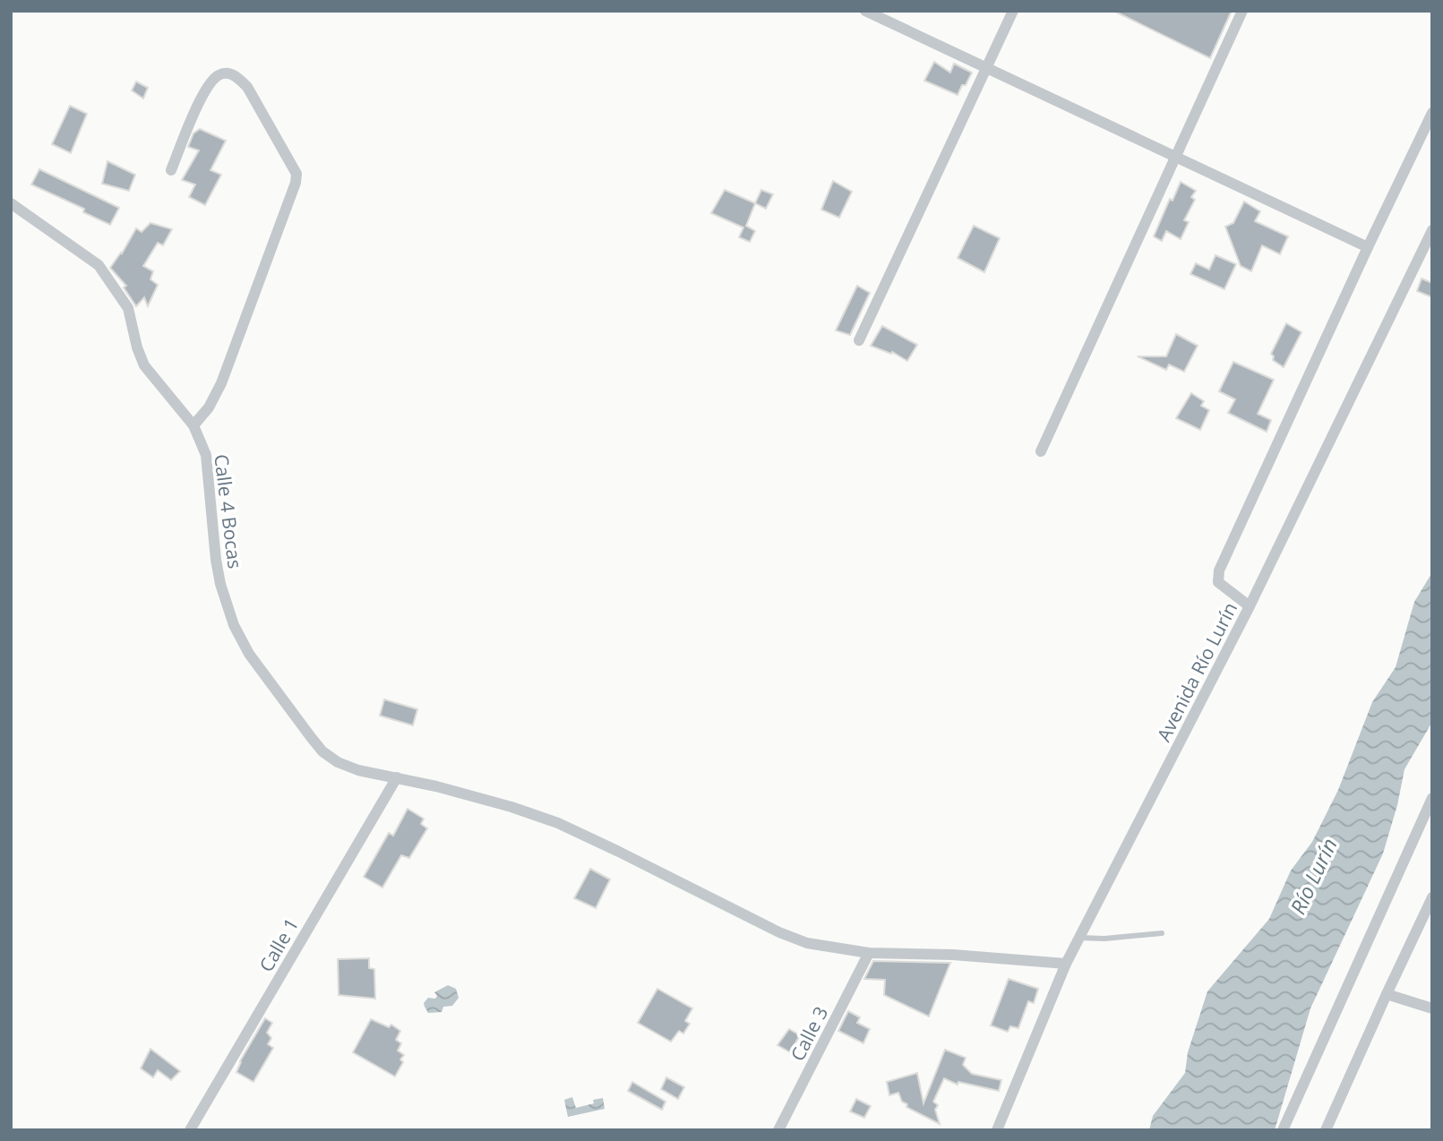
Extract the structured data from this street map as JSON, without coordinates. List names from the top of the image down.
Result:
{
  "streets": {
    "street": [
      "Calle 4 Bocas",
      "Avenida Río Lurín",
      "Calle 1",
      "Calle 3"
    ]
  },
  "crossings": [
    ["Calle 4 Bocas", "Avenida Río Lurín"],
    ["Calle 4 Bocas", "Calle 1"],
    ["Calle 4 Bocas", "Calle 3"]
  ],
  "water": ["Río Lurín"]
}
